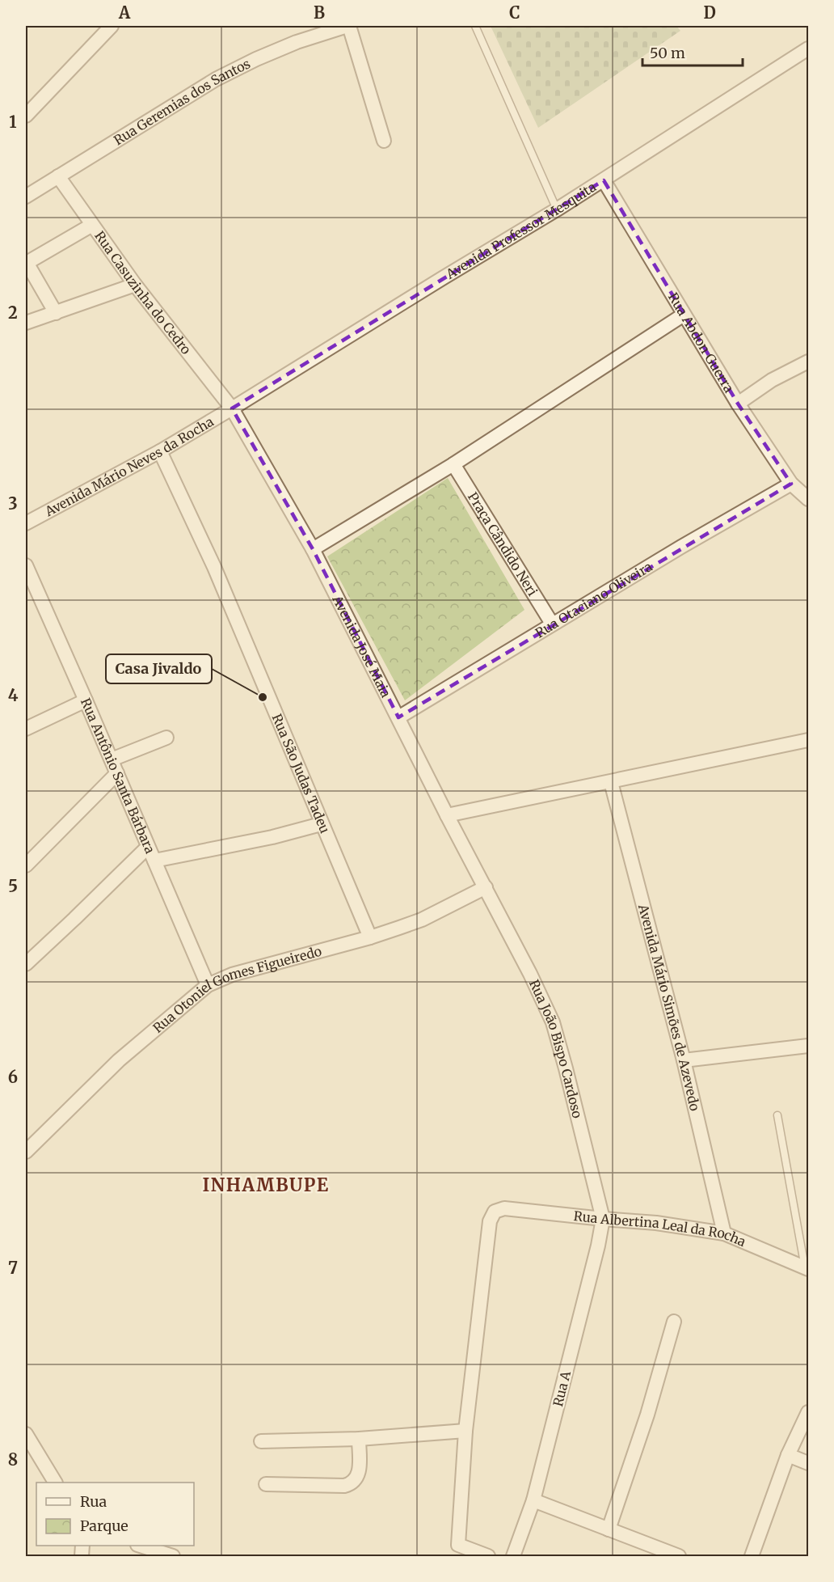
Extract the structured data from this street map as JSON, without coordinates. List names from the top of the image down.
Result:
{
  "streets": {
    "street": [
      "Rua Geremias dos Santos",
      "Avenida Professor Mesquita",
      "Rua Casuzinha do Cedro",
      "Rua Abdon Guerra",
      "Avenida Mário Neves da Rocha",
      "Praça Cândido Neri",
      "Rua Otaciano Oliveira",
      "Avenida José Maia",
      "Rua São Judas Tadeu",
      "Rua Antônio Santa Bárbara",
      "Rua Otoniel Gomes Figueiredo",
      "Avenida Mário Simões de Azevedo",
      "Rua João Bispo Cardoso",
      "Rua Albertina Leal da Rocha",
      "Rua A"
    ]
  },
  "crossings": [
    ["Rua Geremias dos Santos", "Rua Casuzinha do Cedro"],
    ["Avenida Professor Mesquita", "Rua Casuzinha do Cedro"],
    ["Avenida Professor Mesquita", "Rua Abdon Guerra"],
    ["Avenida Professor Mesquita", "Avenida Mário Neves da Rocha"],
    ["Avenida Professor Mesquita", "Avenida José Maia"],
    ["Rua Casuzinha do Cedro", "Avenida Mário Neves da Rocha"],
    ["Rua Casuzinha do Cedro", "Avenida José Maia"],
    ["Rua Abdon Guerra", "Rua Otaciano Oliveira"],
    ["Avenida Mário Neves da Rocha", "Avenida José Maia"],
    ["Avenida Mário Neves da Rocha", "Rua São Judas Tadeu"],
    ["Praça Cândido Neri", "Rua Otaciano Oliveira"],
    ["Rua Otaciano Oliveira", "Avenida José Maia"],
    ["Avenida José Maia", "Rua Otoniel Gomes Figueiredo"],
    ["Avenida José Maia", "Rua João Bispo Cardoso"],
    ["Rua São Judas Tadeu", "Rua Otoniel Gomes Figueiredo"],
    ["Rua Antônio Santa Bárbara", "Rua Otoniel Gomes Figueiredo"],
    ["Rua Otoniel Gomes Figueiredo", "Rua João Bispo Cardoso"],
    ["Avenida Mário Simões de Azevedo", "Rua Albertina Leal da Rocha"],
    ["Rua João Bispo Cardoso", "Rua Albertina Leal da Rocha"],
    ["Rua João Bispo Cardoso", "Rua A"],
    ["Rua Albertina Leal da Rocha", "Rua A"]
  ],
  "districts": ["INHAMBUPE"],
  "places": ["Casa Jivaldo"],
  "legend": ["Rua", "Parque"],
  "scale_bar": "50 m",
  "grid": {
    "columns": [
      "A",
      "B",
      "C",
      "D"
    ],
    "rows": [
      "1",
      "2",
      "3",
      "4",
      "5",
      "6",
      "7",
      "8"
    ]
  }
}
